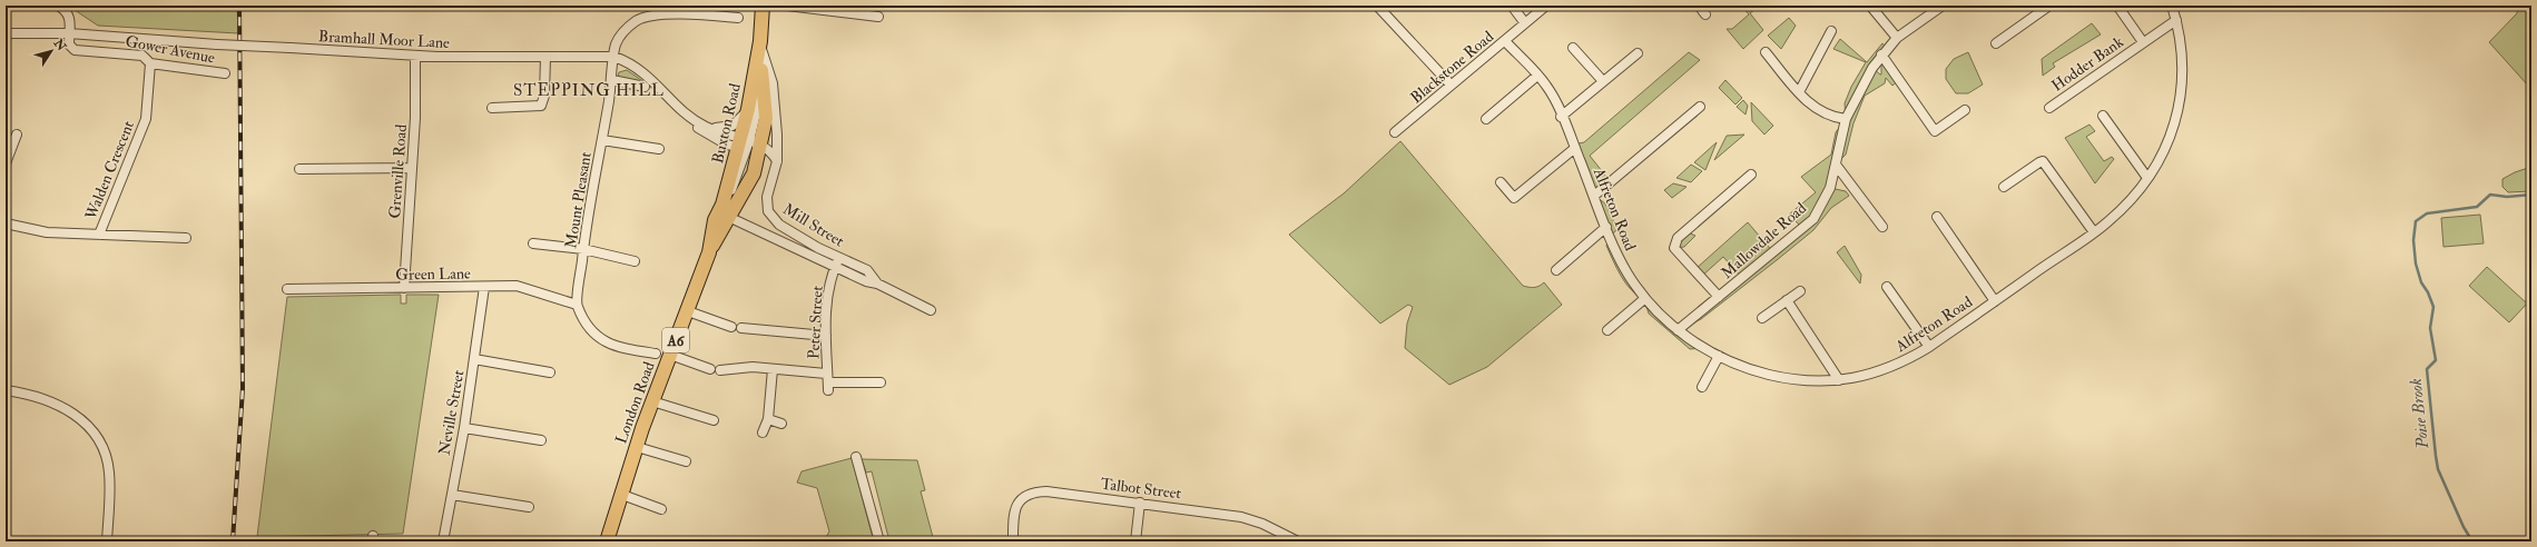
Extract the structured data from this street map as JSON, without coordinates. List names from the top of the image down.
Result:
{
  "streets": {
    "highway": ["Buxton Road", "A6", "London Road"],
    "street": [
      "Bramhall Moor Lane",
      "Gower Avenue",
      "Hodder Bank",
      "Blackstone Road",
      "Walden Crescent",
      "Grenville Road",
      "Mount Pleasant",
      "Alfreton Road",
      "Mill Street",
      "Mallowdale Road",
      "Green Lane",
      "Peter Street",
      "Neville Street",
      "Talbot Street"
    ]
  },
  "crossings": [
    ["Bramhall Moor Lane", "Gower Avenue"],
    ["Bramhall Moor Lane", "Grenville Road"],
    ["Bramhall Moor Lane", "Mount Pleasant"],
    ["Gower Avenue", "Walden Crescent"],
    ["Hodder Bank", "Alfreton Road"],
    ["Blackstone Road", "Alfreton Road"],
    ["Buxton Road", "Mill Street"],
    ["Buxton Road", "London Road"],
    ["Grenville Road", "Green Lane"],
    ["Mount Pleasant", "Green Lane"],
    ["Alfreton Road", "Mallowdale Road"],
    ["Mill Street", "Peter Street"],
    ["Mill Street", "London Road"],
    ["Green Lane", "Neville Street"]
  ],
  "districts": ["STEPPING HILL"],
  "water": ["Poise Brook"],
  "north": "top right"
}
